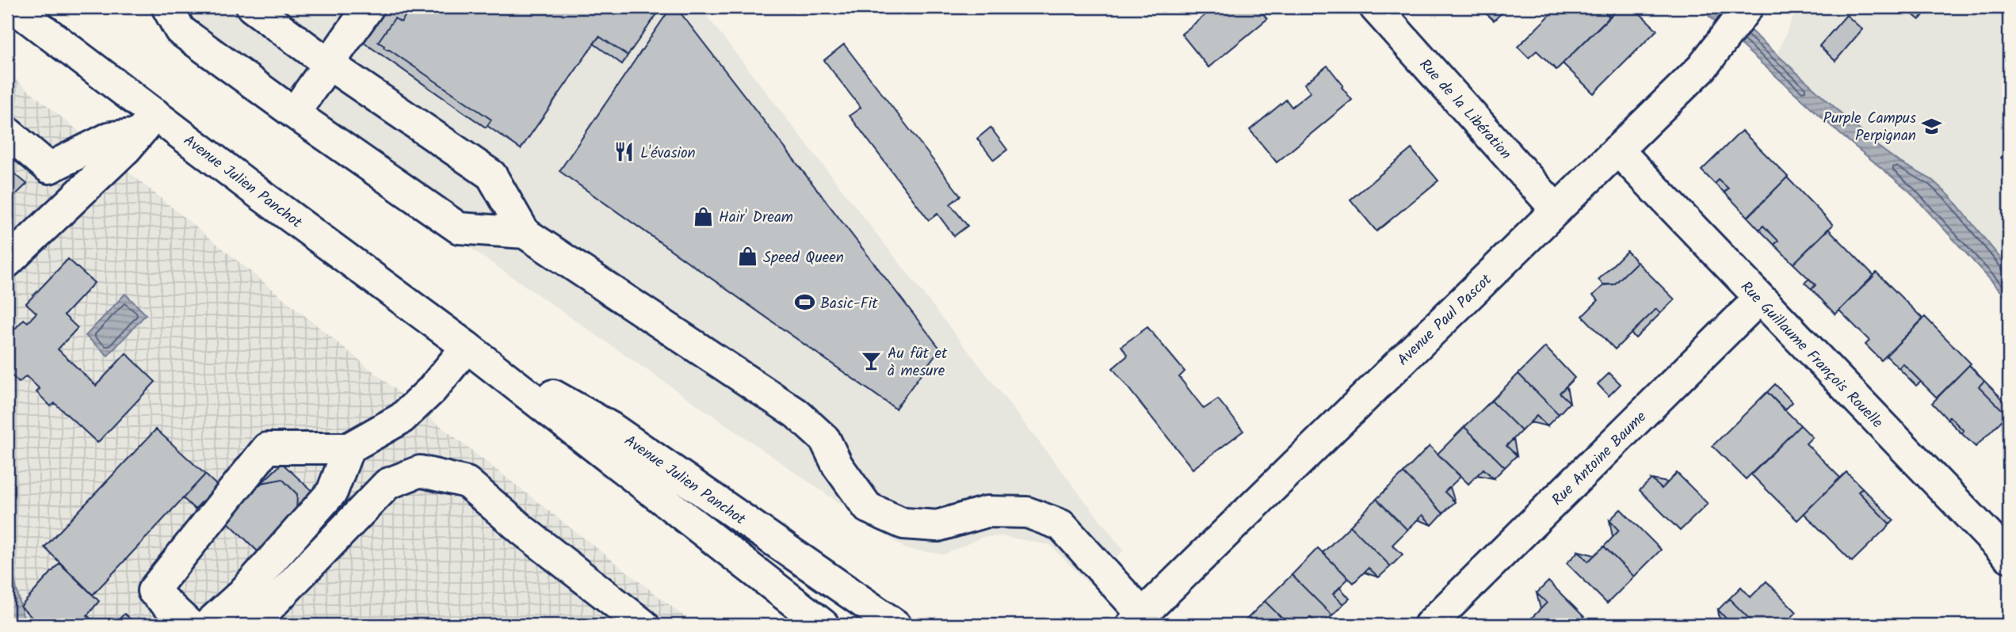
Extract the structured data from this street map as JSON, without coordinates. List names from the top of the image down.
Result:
{
  "streets": {
    "street": [
      "Rue de la Libération",
      "Avenue Julien Panchot",
      "Avenue Paul Pascot",
      "Rue Guillaume François Rouelle",
      "Rue Antoine Baume"
    ]
  },
  "crossings": [
    ["Rue de la Libération", "Avenue Paul Pascot"],
    ["Avenue Paul Pascot", "Rue Guillaume François Rouelle"],
    ["Rue Guillaume François Rouelle", "Rue Antoine Baume"]
  ],
  "places": {
    "school or university": ["Purple Campus Perpignan"],
    "restaurant": ["L'évasion"],
    "shop": ["Hair' Dream", "Speed Queen"],
    "sports": ["Basic-Fit"],
    "bar": ["Au fût et à mesure"]
  }
}
